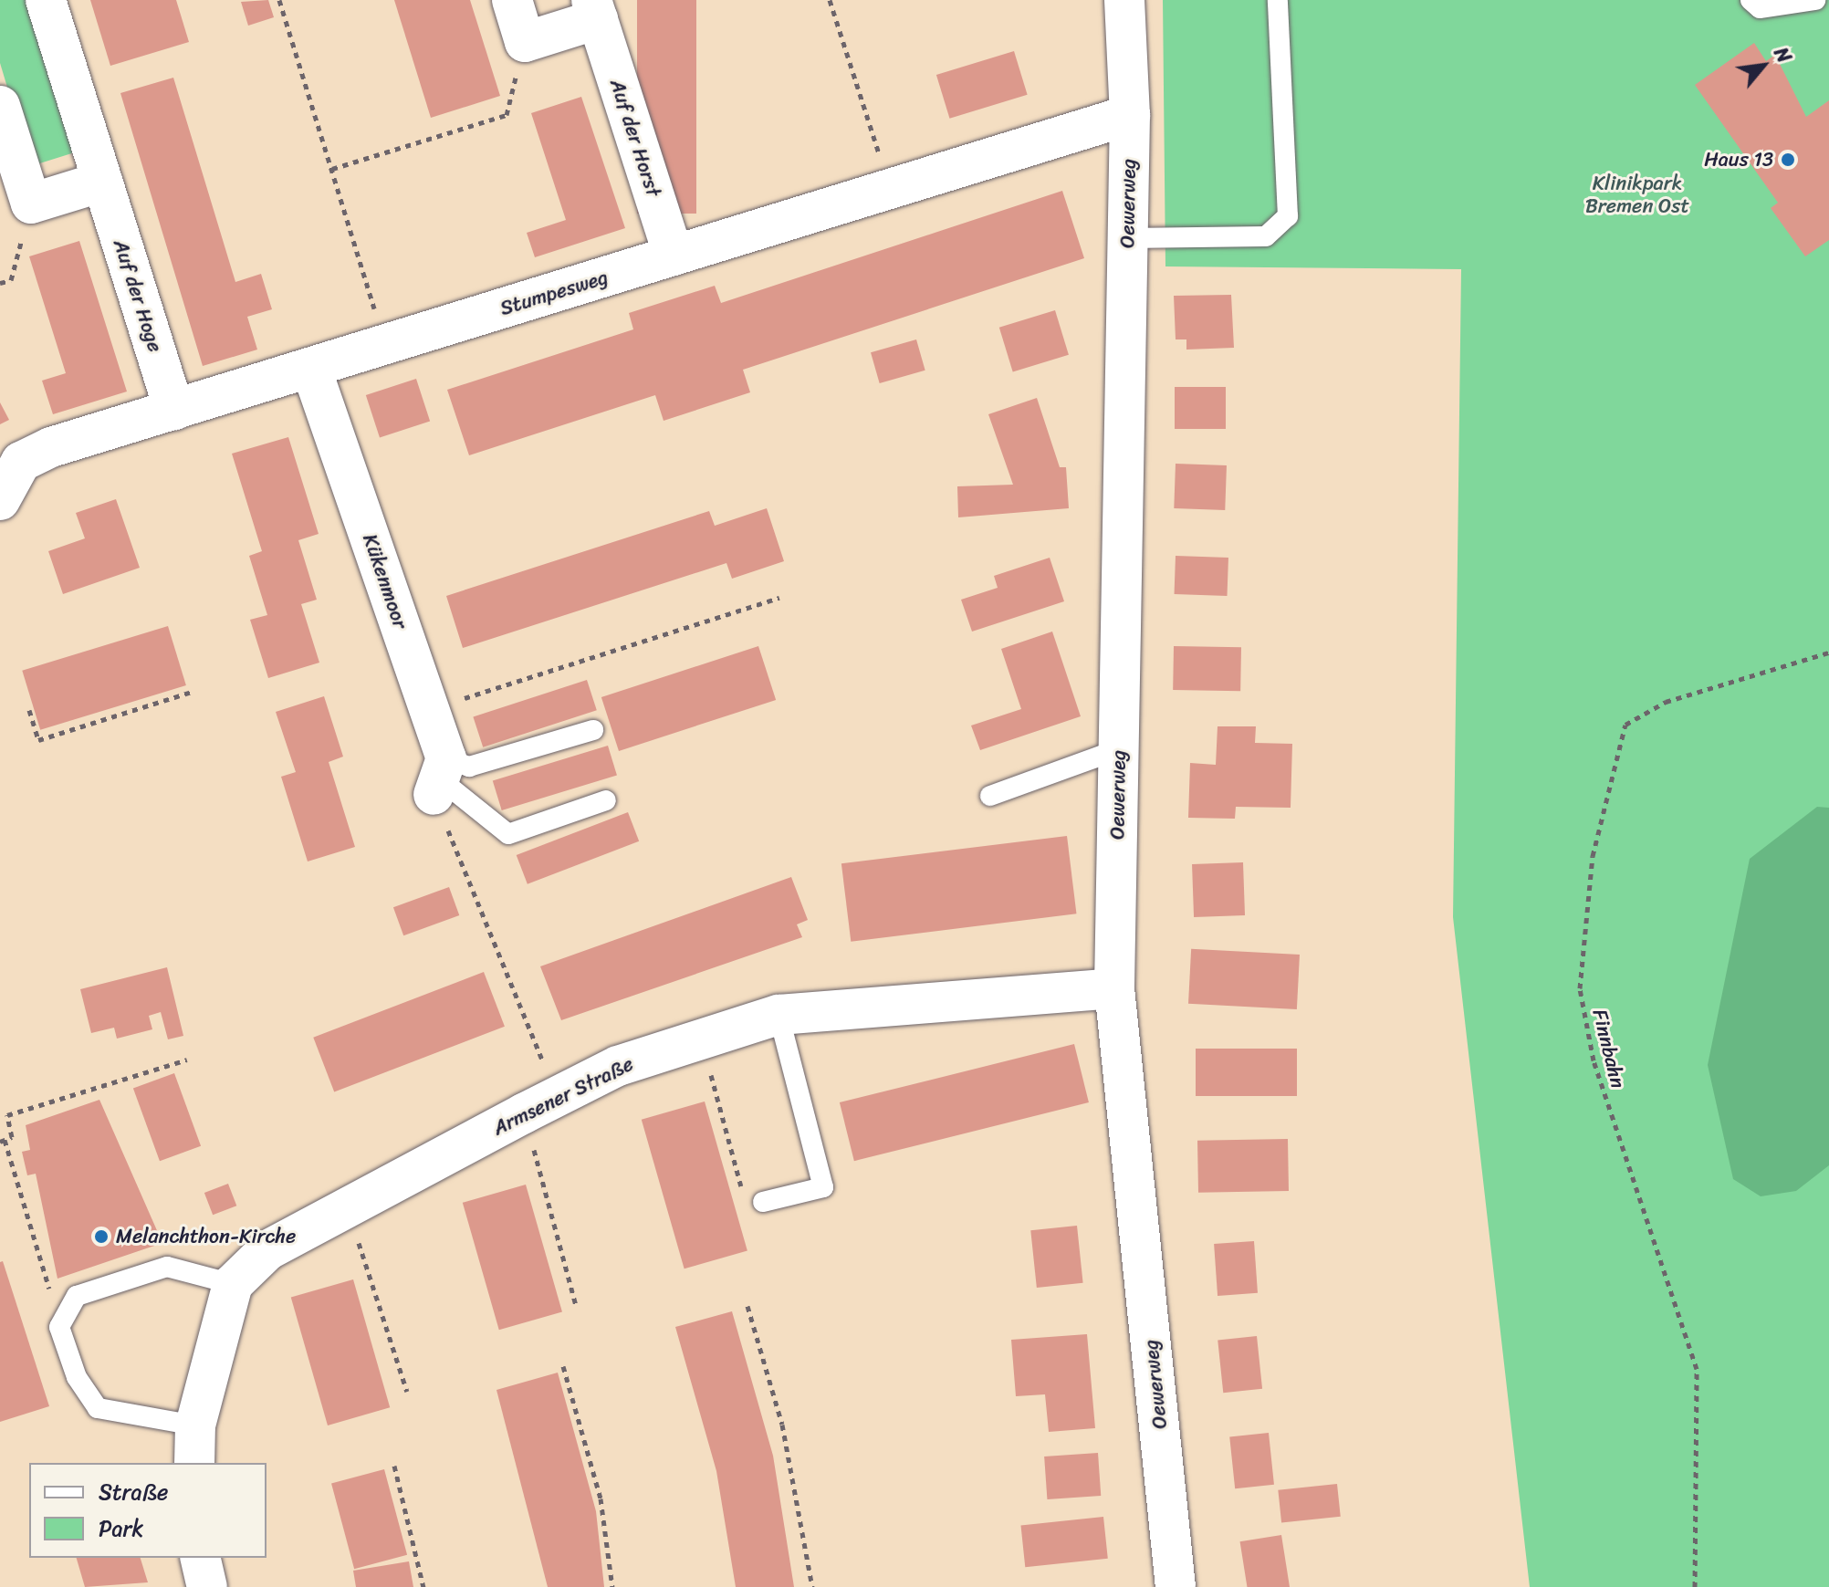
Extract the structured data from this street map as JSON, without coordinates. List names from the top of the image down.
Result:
{
  "streets": {
    "street": [
      "Auf der Horst",
      "Oewerweg",
      "Stumpesweg",
      "Auf der Hoge",
      "Kükenmoor",
      "Armsener Straße"
    ],
    "path": ["Finnbahn"]
  },
  "crossings": [
    ["Auf der Horst", "Stumpesweg"],
    ["Oewerweg", "Stumpesweg"],
    ["Oewerweg", "Armsener Straße"],
    ["Stumpesweg", "Auf der Hoge"],
    ["Stumpesweg", "Kükenmoor"]
  ],
  "parks": ["Klinikpark Bremen Ost"],
  "places": ["Haus 13", "Melanchthon-Kirche"],
  "legend": ["Straße", "Park"],
  "north": "top right"
}
